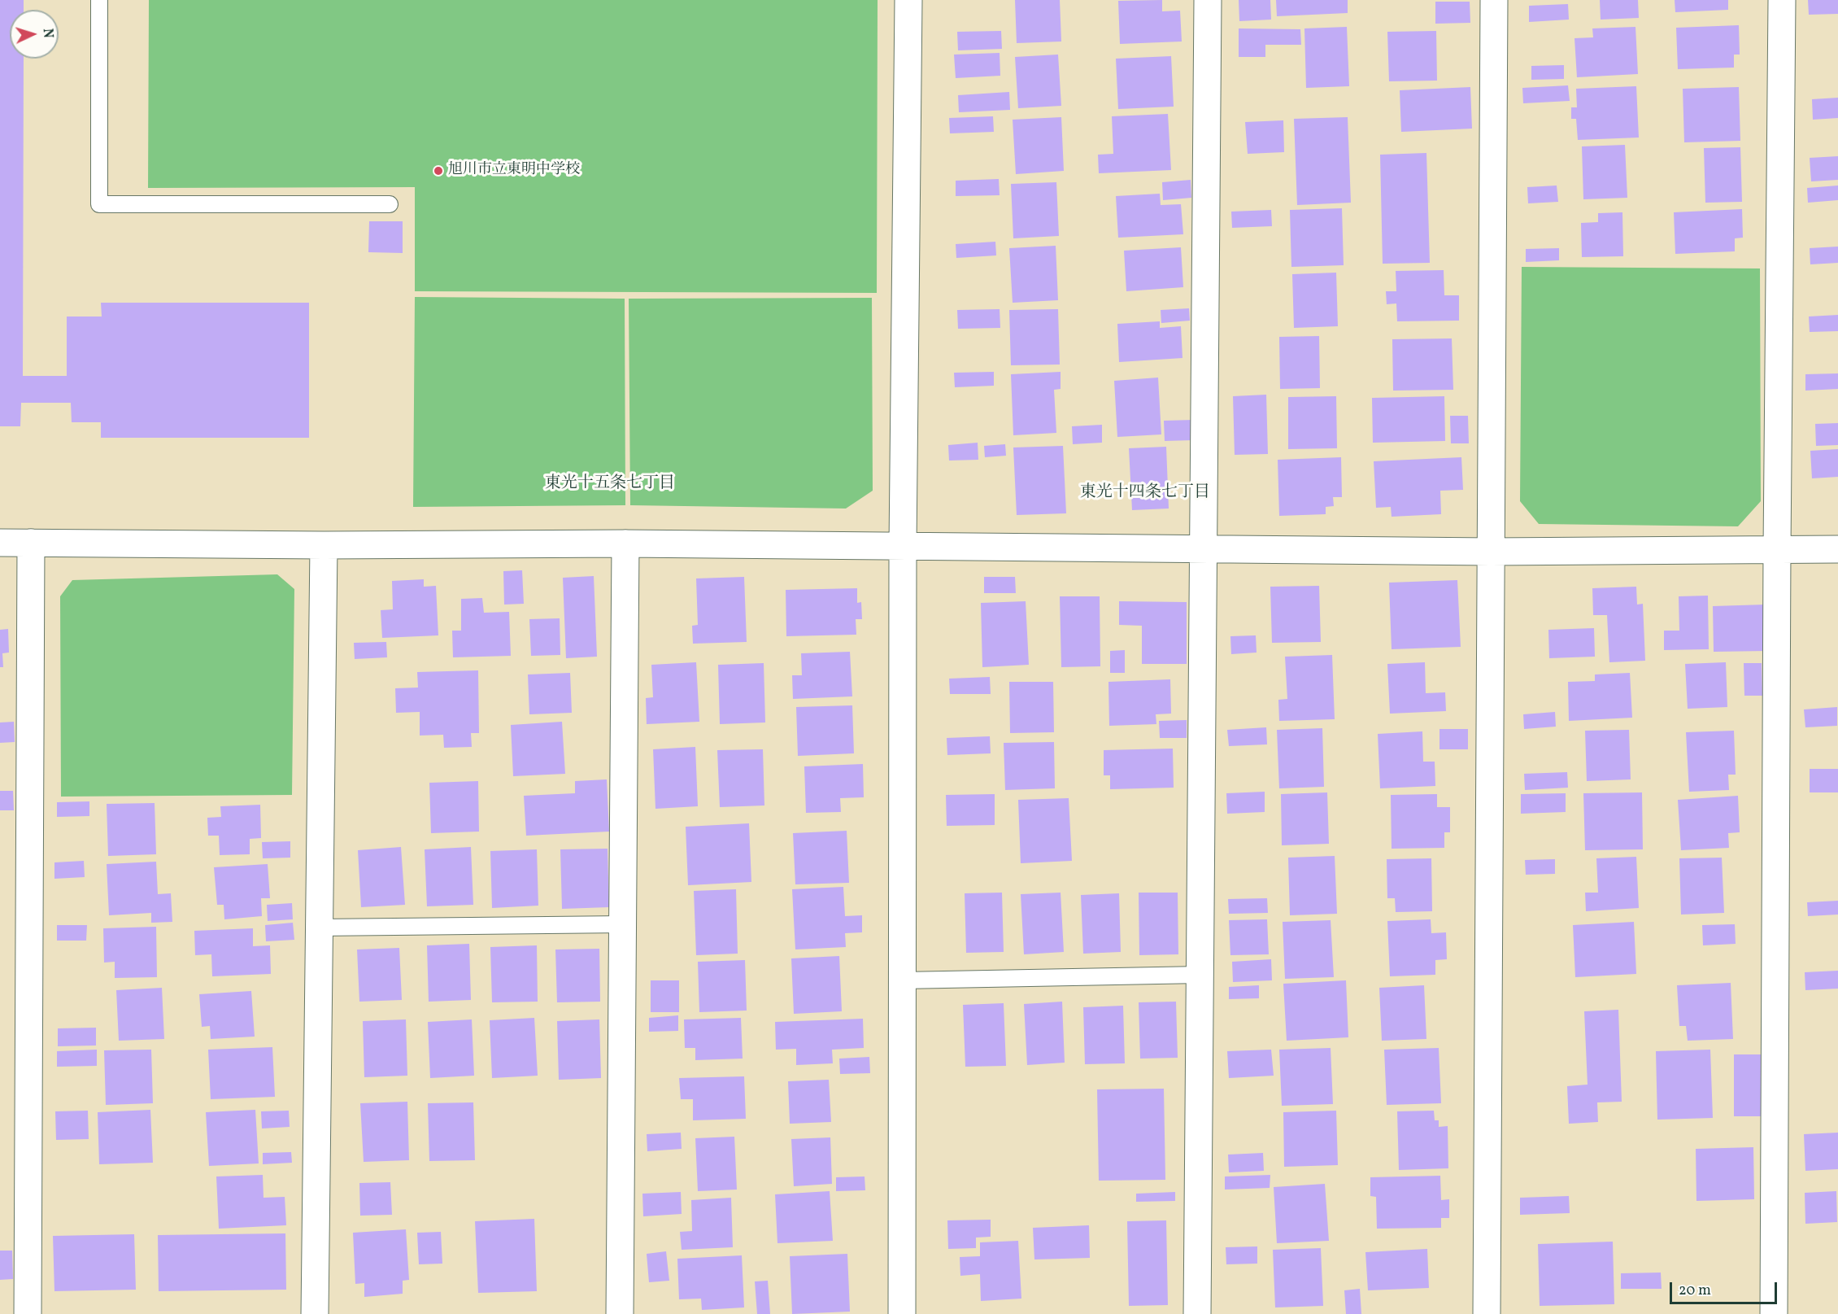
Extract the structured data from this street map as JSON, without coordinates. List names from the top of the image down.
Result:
{
  "districts": ["東光十五条七丁目", "東光十四条七丁目"],
  "places": ["旭川市立東明中学校"],
  "scale_bar": "20 m",
  "north": "right"
}
